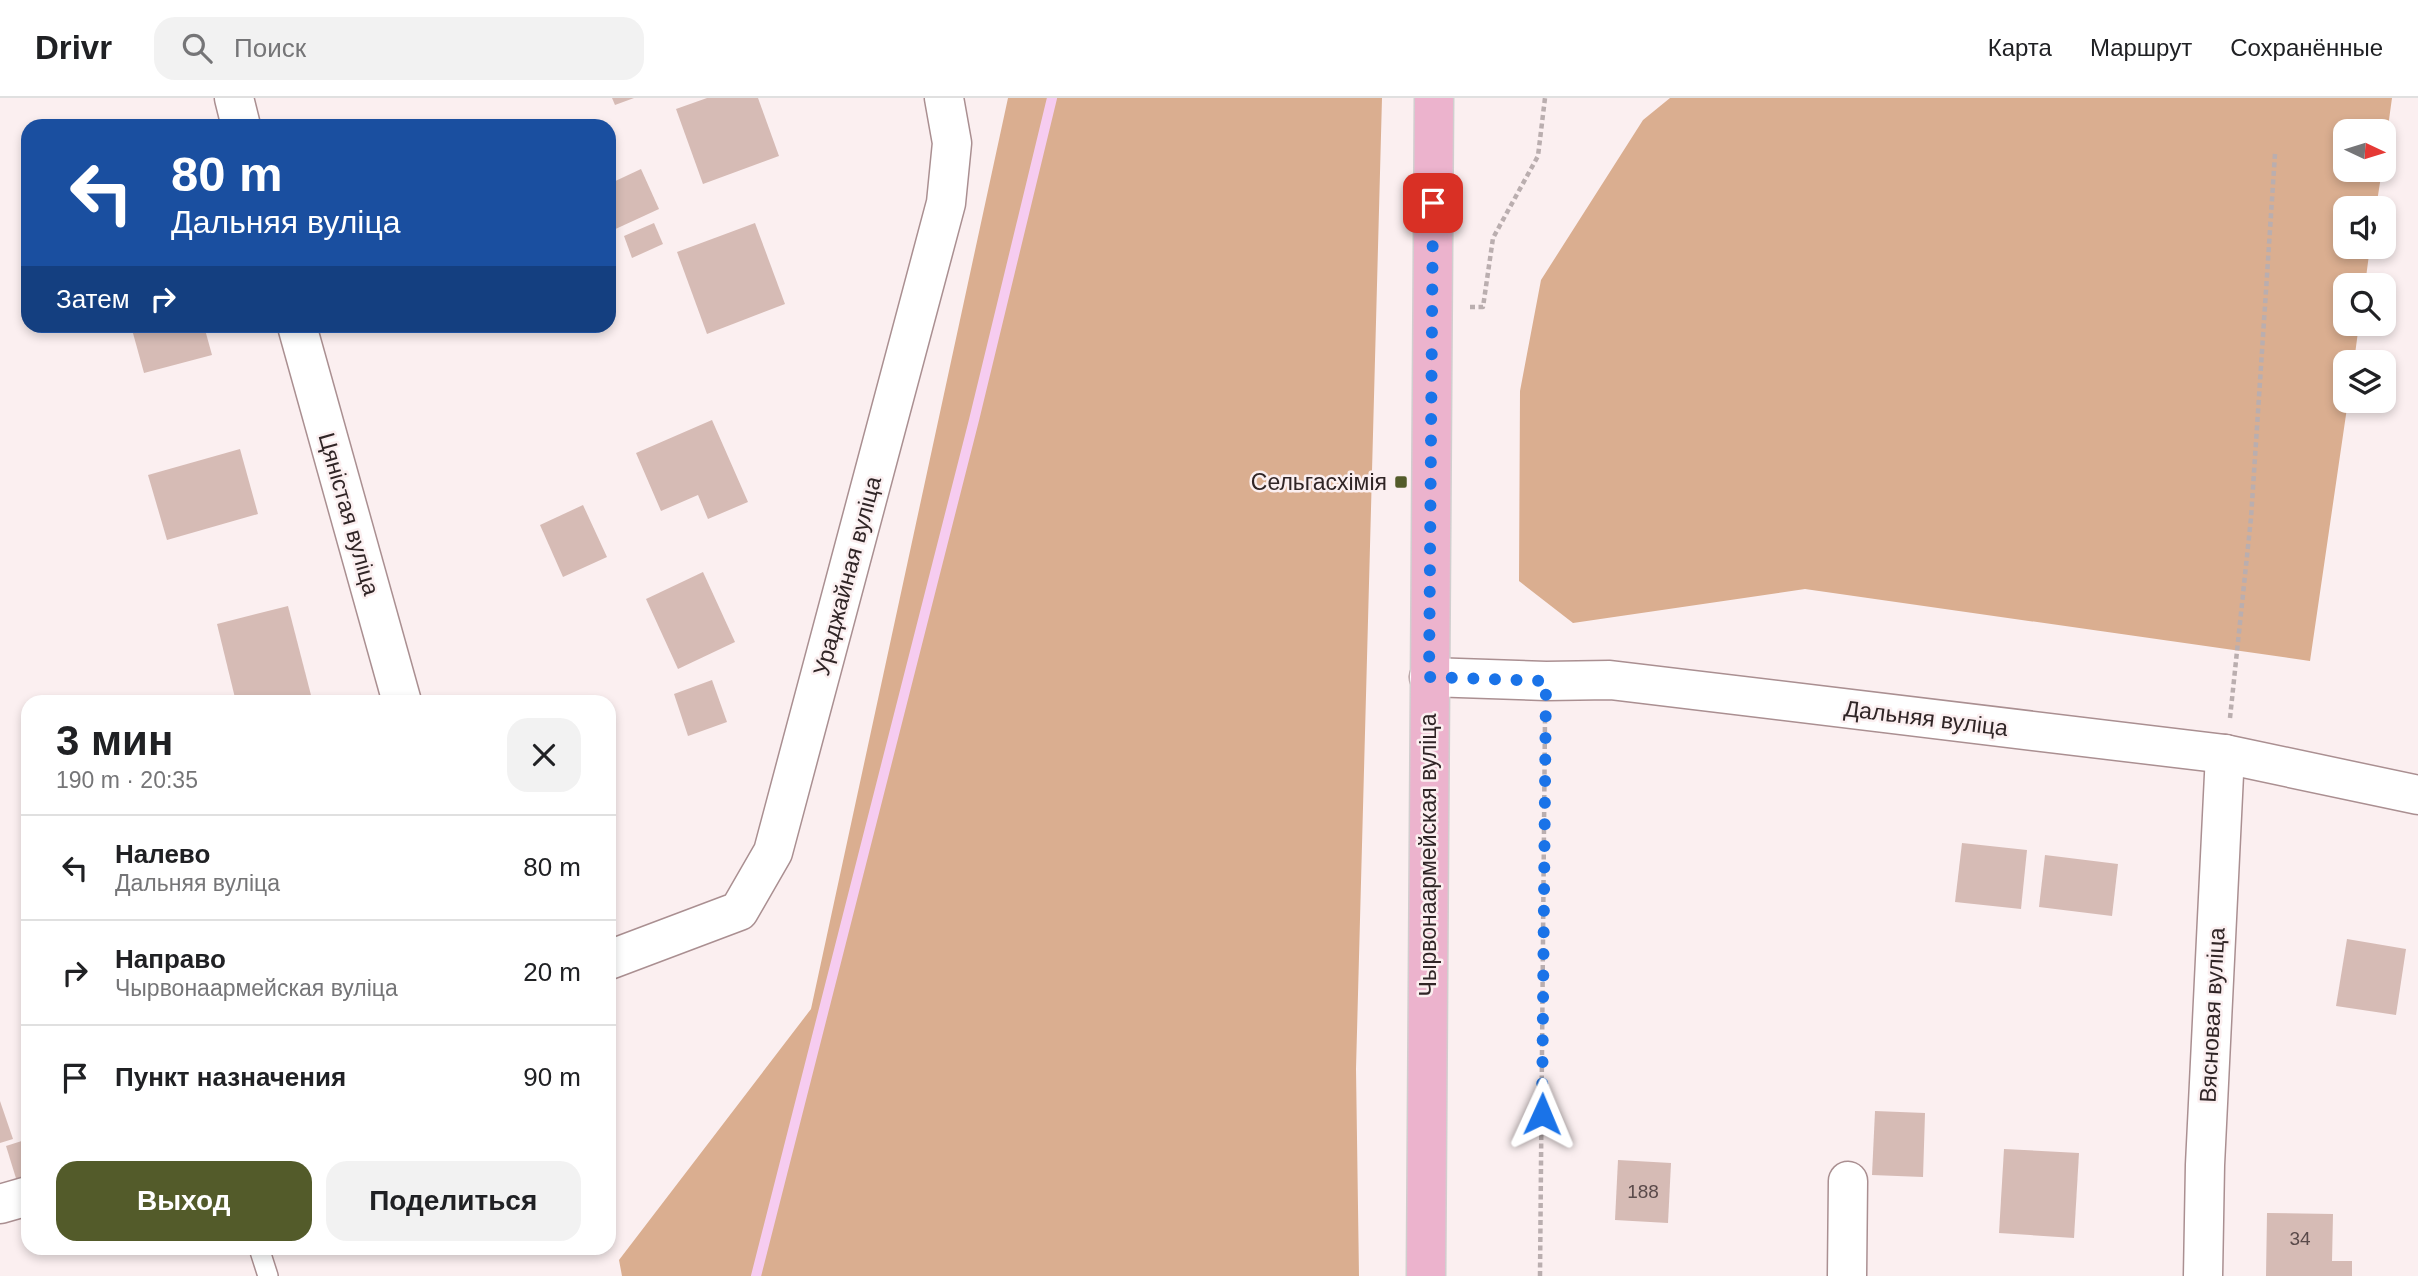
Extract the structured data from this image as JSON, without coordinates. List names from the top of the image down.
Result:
{
  "streets": {
    "main road": ["Чырвонаармейская вуліца"],
    "street": [
      "Цяністая вуліца",
      "Ураджайная вуліца",
      "Дальняя вуліца",
      "Вясновая вуліца"
    ]
  },
  "crossings": [
    ["Дальняя вуліца", "Чырвонаармейская вуліца"],
    ["Дальняя вуліца", "Вясновая вуліца"]
  ],
  "places": {
    "transit": ["Сельгасхімія"]
  },
  "house_numbers": ["188", "34"],
  "north": "right",
  "page": {
    "header": "Drivr",
    "search": "Поиск",
    "nav": ["Карта", "Маршрут", "Сохранённые"],
    "turn": ["80 m", "Дальняя вуліца"],
    "then": "Затем",
    "heading": ["3 мин", "190 m · 20:35"],
    "list": [
      {
        "name": "Налево",
        "note": "Дальняя вуліца",
        "value": "80 m"
      },
      {
        "name": "Направо",
        "note": "Чырвонаармейская вуліца",
        "value": "20 m"
      },
      {
        "name": "Пункт назначения",
        "value": "90 m"
      }
    ],
    "buttons": ["Выход", "Поделиться"]
  }
}
